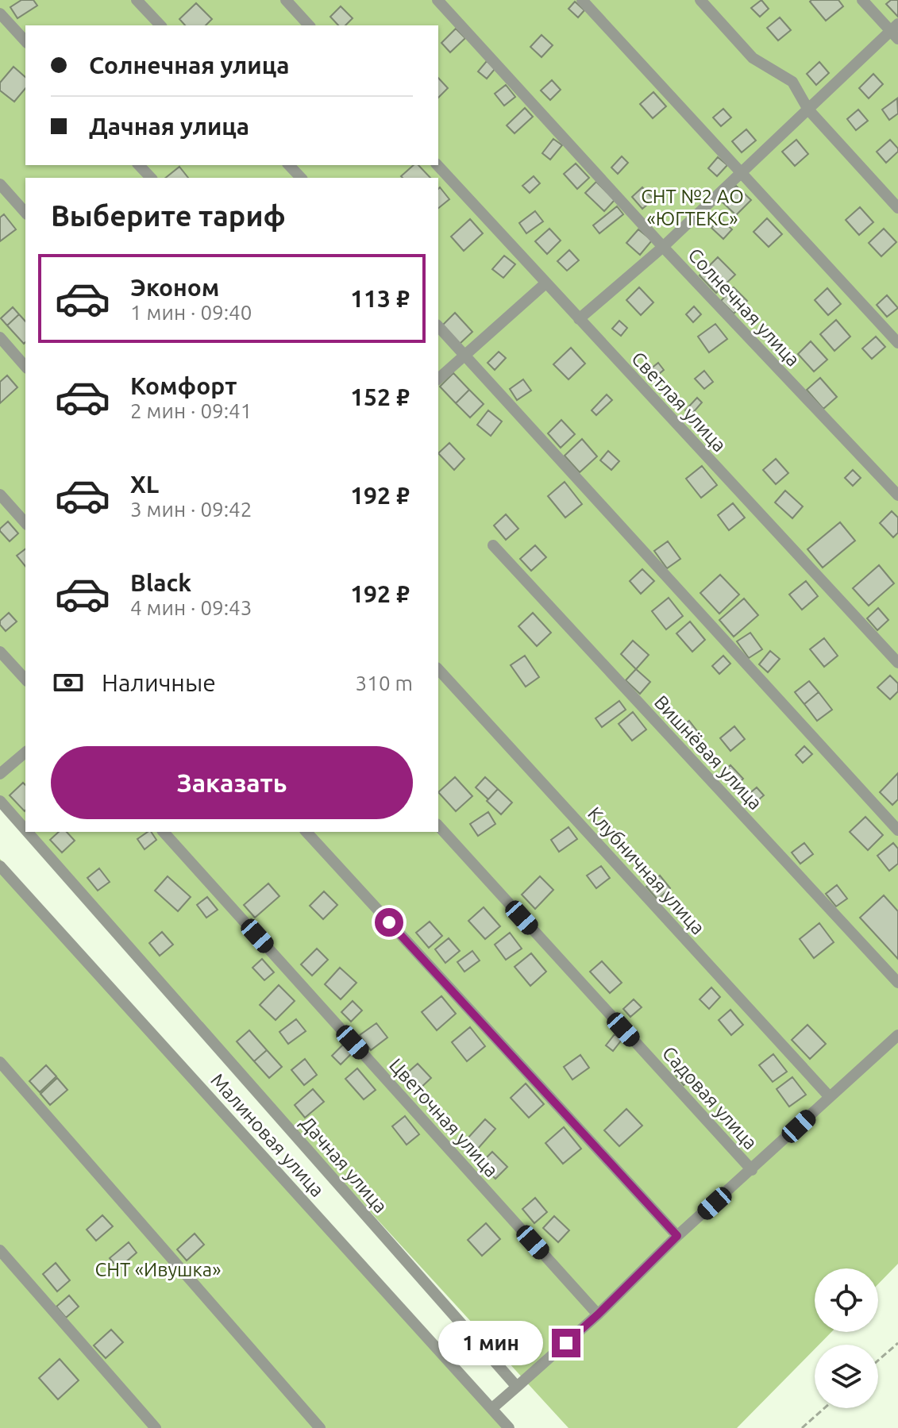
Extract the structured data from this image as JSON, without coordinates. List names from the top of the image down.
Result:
{
  "streets": {
    "street": [
      "Солнечная улица",
      "Светлая улица",
      "Вишнёвая улица",
      "Клубничная улица",
      "Садовая улица",
      "Цветочная улица",
      "Малиновая улица",
      "Дачная улица"
    ]
  },
  "parks": ["СНТ №2 АО «ЮГТЕКС»", "СНТ «Ивушка»"],
  "page": {
    "banner": ["Солнечная улица", "Дачная улица"],
    "heading": "Выберите тариф",
    "list": [
      {
        "name": "Эконом",
        "note": "1 мин · 09:40",
        "value": "113 ₽"
      },
      {
        "name": "Комфорт",
        "note": "2 мин · 09:41",
        "value": "152 ₽"
      },
      {
        "name": "XL",
        "note": "3 мин · 09:42",
        "value": "192 ₽"
      },
      {
        "name": "Black",
        "note": "4 мин · 09:43",
        "value": "192 ₽"
      }
    ],
    "pay": ["Наличные", "310 m"],
    "buttons": "Заказать",
    "bubble": "1 мин"
  }
}
